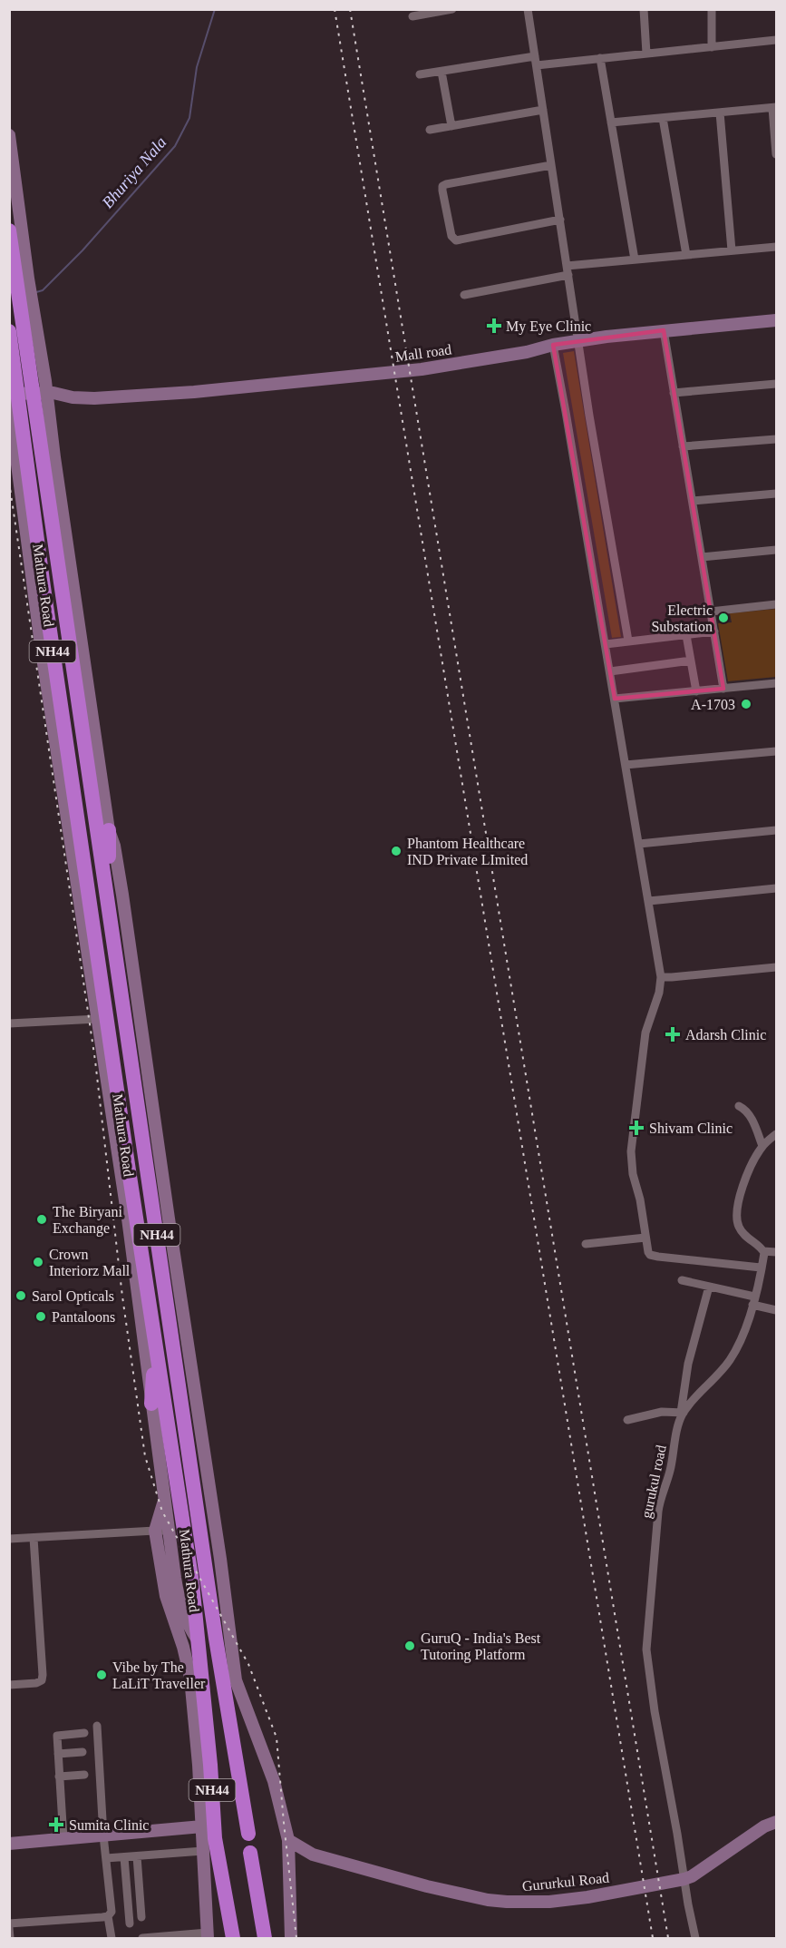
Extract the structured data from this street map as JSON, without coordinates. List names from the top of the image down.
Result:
{
  "streets": {
    "highway": ["Mathura Road", "NH44"],
    "main road": ["Mall road", "Gururkul Road"],
    "street": ["gurukul road"]
  },
  "crossings": [
    ["gurukul road", "Gururkul Road"]
  ],
  "water": ["Bhuriya Nala"],
  "places": {
    "health": [
      "My Eye Clinic",
      "Adarsh Clinic",
      "Shivam Clinic",
      "Sumita Clinic"
    ],
    "other": [
      "Electric Substation",
      "A-1703",
      "Phantom Healthcare IND Private LImited",
      "The Biryani Exchange",
      "Crown Interiorz Mall",
      "Sarol Opticals",
      "Pantaloons",
      "GuruQ - India's Best Tutoring Platform",
      "Vibe by The LaLiT Traveller"
    ]
  }
}
